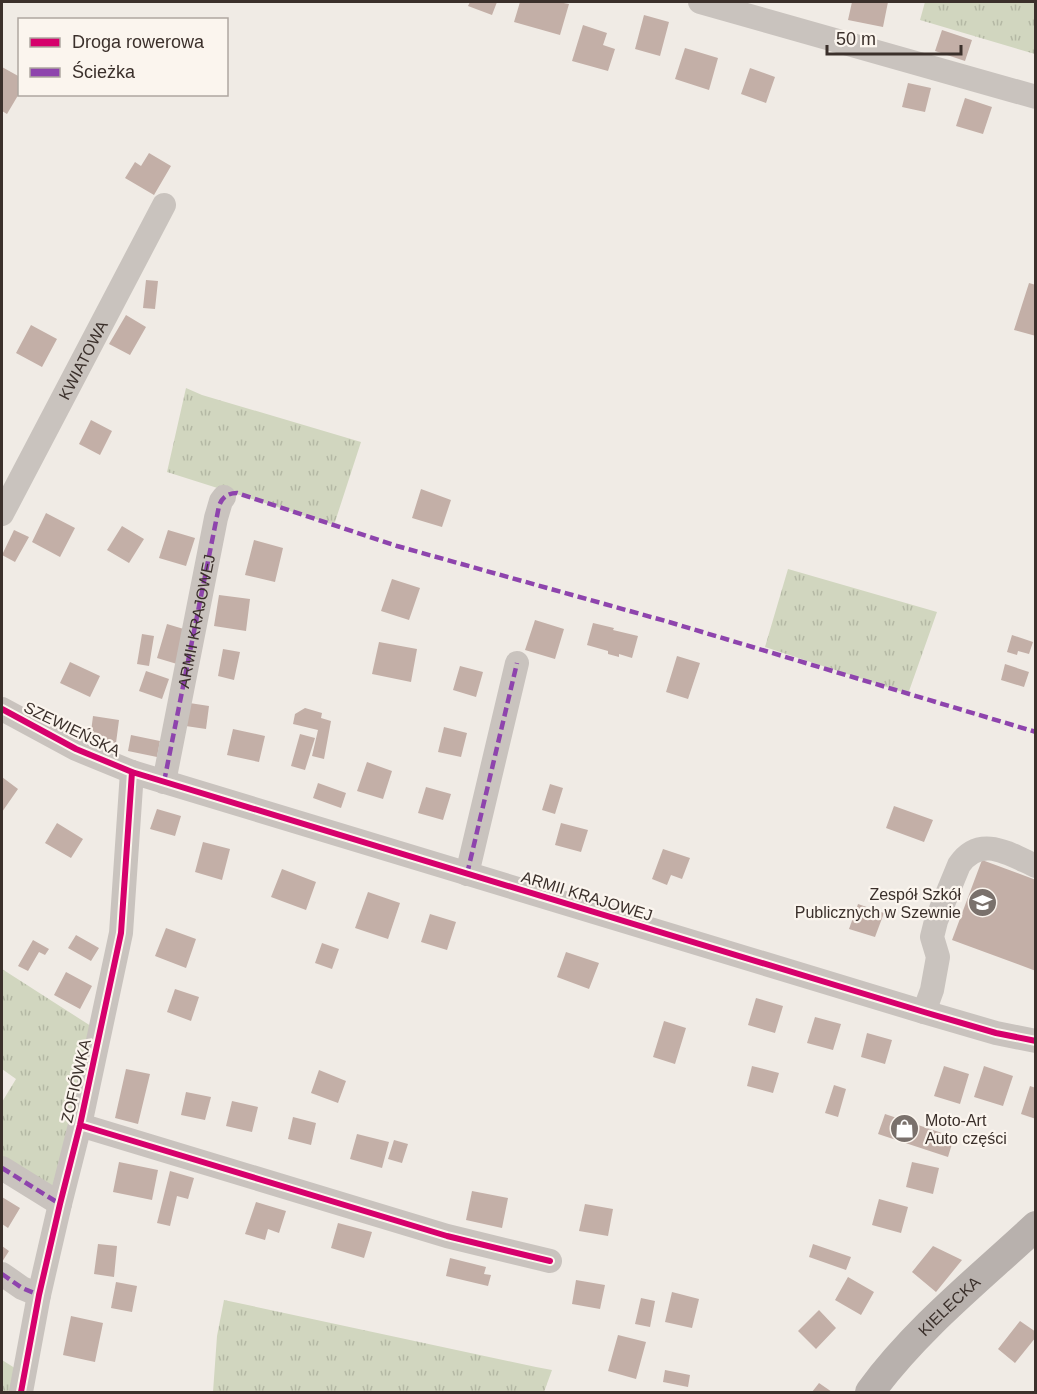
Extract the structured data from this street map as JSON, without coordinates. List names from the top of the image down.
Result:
{
  "streets": {
    "main road": ["KIELECKA"],
    "street": [
      "KWIATOWA",
      "ARMII KRAJOWEJ",
      "SZEWIEŃSKA",
      "ZOFIÓWKA"
    ]
  },
  "crossings": [
    ["ARMII KRAJOWEJ", "SZEWIEŃSKA"],
    ["ARMII KRAJOWEJ", "ZOFIÓWKA"],
    ["SZEWIEŃSKA", "ZOFIÓWKA"]
  ],
  "places": {
    "school or university": ["Zespół Szkół Publicznych w Szewnie"],
    "shop": ["Moto-Art Auto części"]
  },
  "legend": ["Droga rowerowa", "Ścieżka"],
  "scale_bar": "50 m"
}
